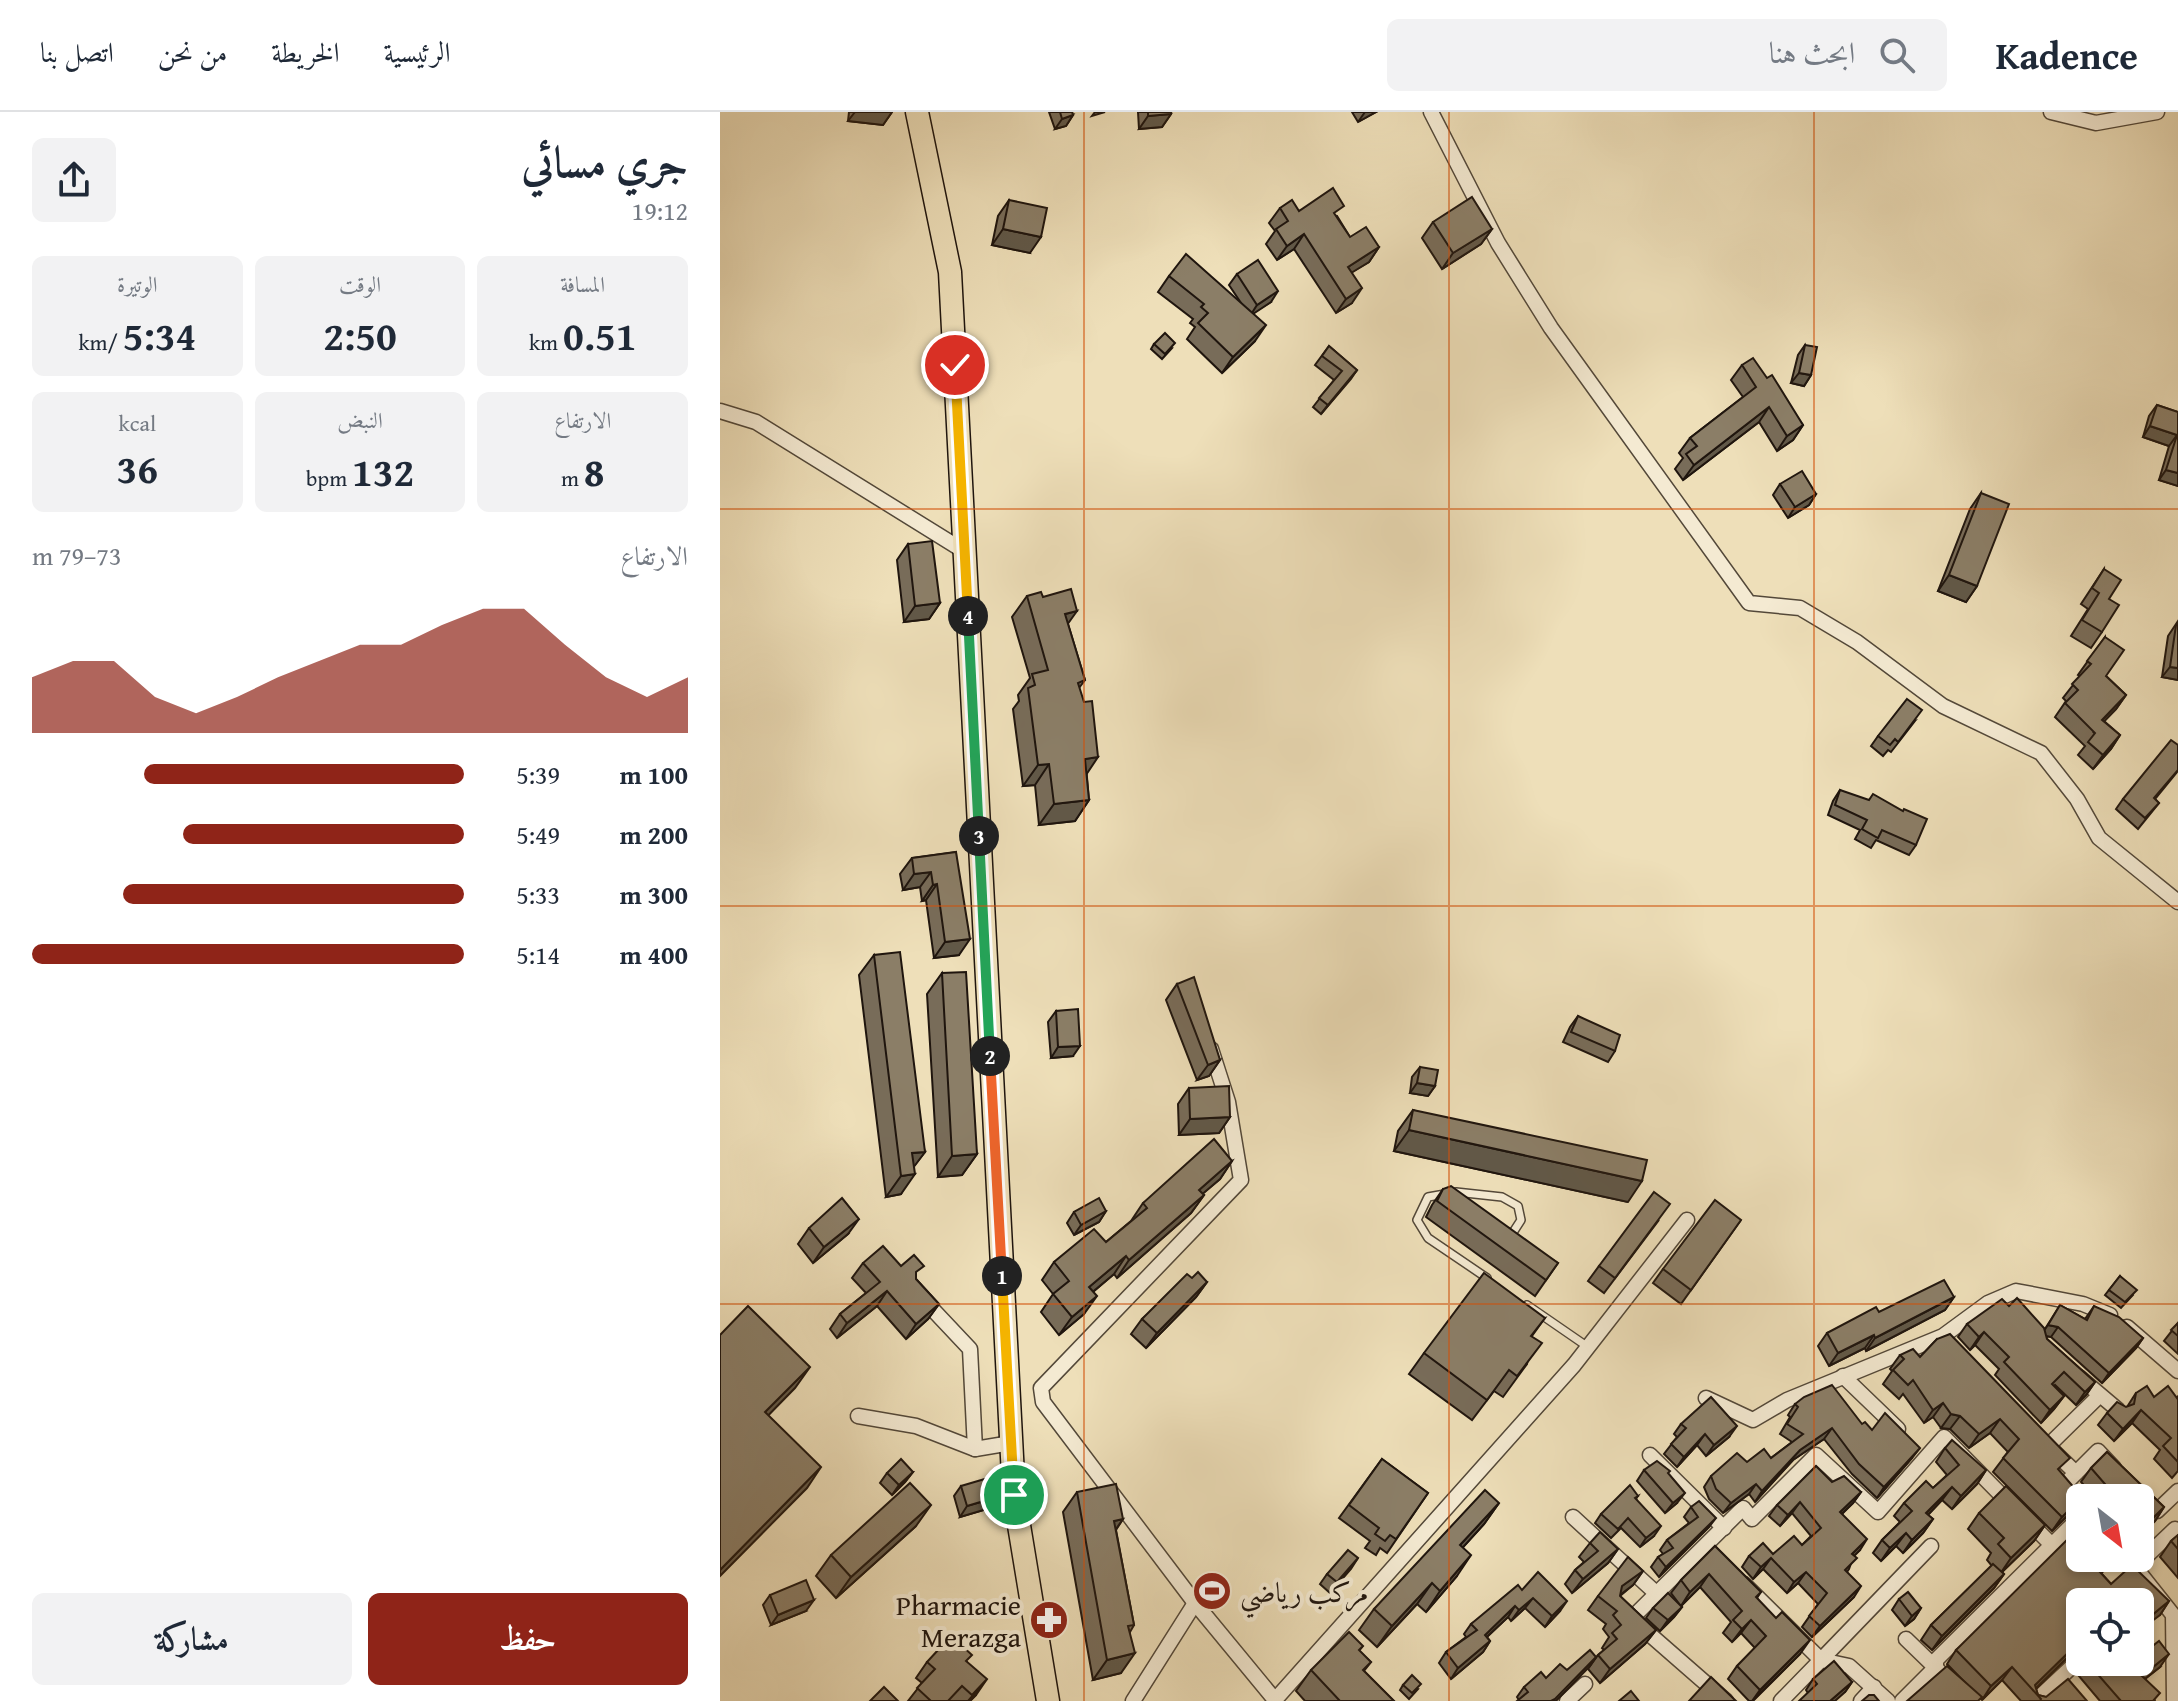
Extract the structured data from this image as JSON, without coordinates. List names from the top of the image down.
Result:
{
  "places": {
    "sports": ["مركب رياضي"],
    "pharmacy": ["Pharmacie Merazga"]
  },
  "north": "bottom right",
  "page": {
    "header": "Kadence",
    "search": "ابحث هنا",
    "nav": [
      "الرئيسية",
      "الخريطة",
      "من نحن",
      "اتصل بنا"
    ],
    "heading": ["جري مسائي", "19:12"],
    "stats": [
      ["المسافة", "0.51 km"],
      ["الوقت", "2:50"],
      ["الوتيرة", "5:34 /km"],
      ["الارتفاع", "8 m"],
      ["النبض", "132 bpm"],
      ["kcal", "36"]
    ],
    "chart": ["الارتفاع", "73–79 m"],
    "pins": [
      "4",
      "3",
      "2",
      "1"
    ],
    "list": [
      {
        "name": "100 m",
        "note": "5:39"
      },
      {
        "name": "200 m",
        "note": "5:49"
      },
      {
        "name": "300 m",
        "note": "5:33"
      },
      {
        "name": "400 m",
        "note": "5:14"
      }
    ],
    "buttons": ["حفظ", "مشاركة"]
  }
}
